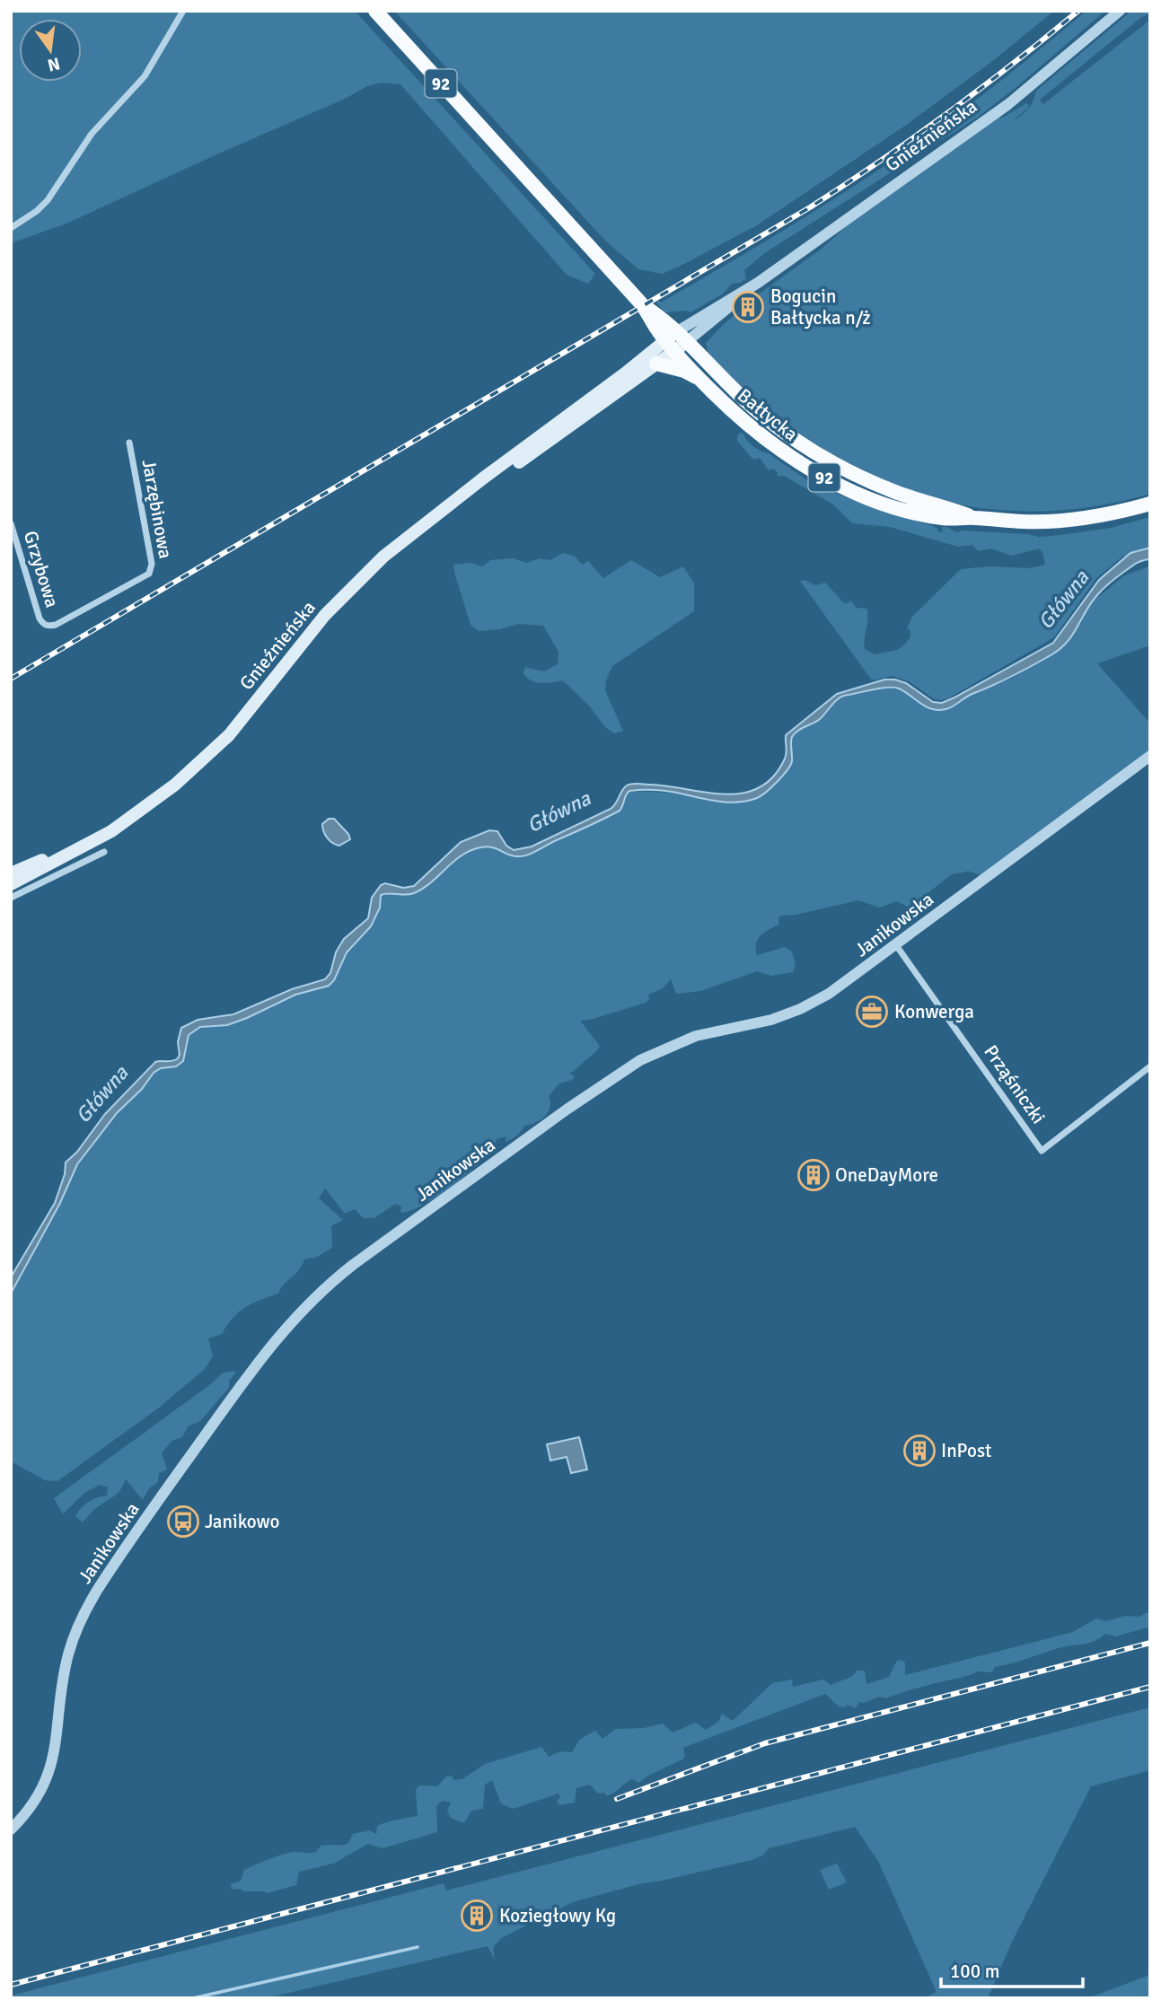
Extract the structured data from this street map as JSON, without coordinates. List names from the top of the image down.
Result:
{
  "streets": {
    "main road": ["92", "Gnieźnieńska", "Bałtycka"],
    "street": [
      "Jarzębinowa",
      "Grzybowa",
      "Janikowska",
      "Prząśniczki"
    ]
  },
  "crossings": [
    ["Gnieźnieńska", "Bałtycka"],
    ["Jarzębinowa", "Grzybowa"],
    ["Janikowska", "Prząśniczki"]
  ],
  "water": ["Główna"],
  "places": {
    "building": [
      "Bogucin Bałtycka n/ż",
      "OneDayMore",
      "InPost",
      "Koziegłowy Kg"
    ],
    "office": ["Konwerga"],
    "bus stop": ["Janikowo"]
  },
  "scale_bar": "100 m",
  "north": "bottom"
}
